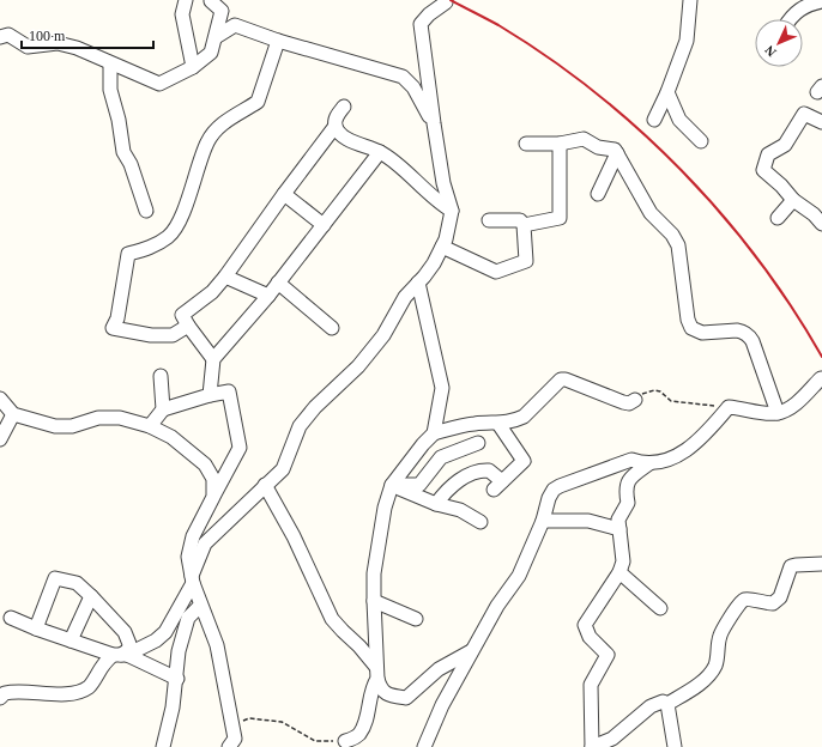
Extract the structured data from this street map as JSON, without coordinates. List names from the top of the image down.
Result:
{
  "scale_bar": "100 m",
  "north": "bottom left"
}
